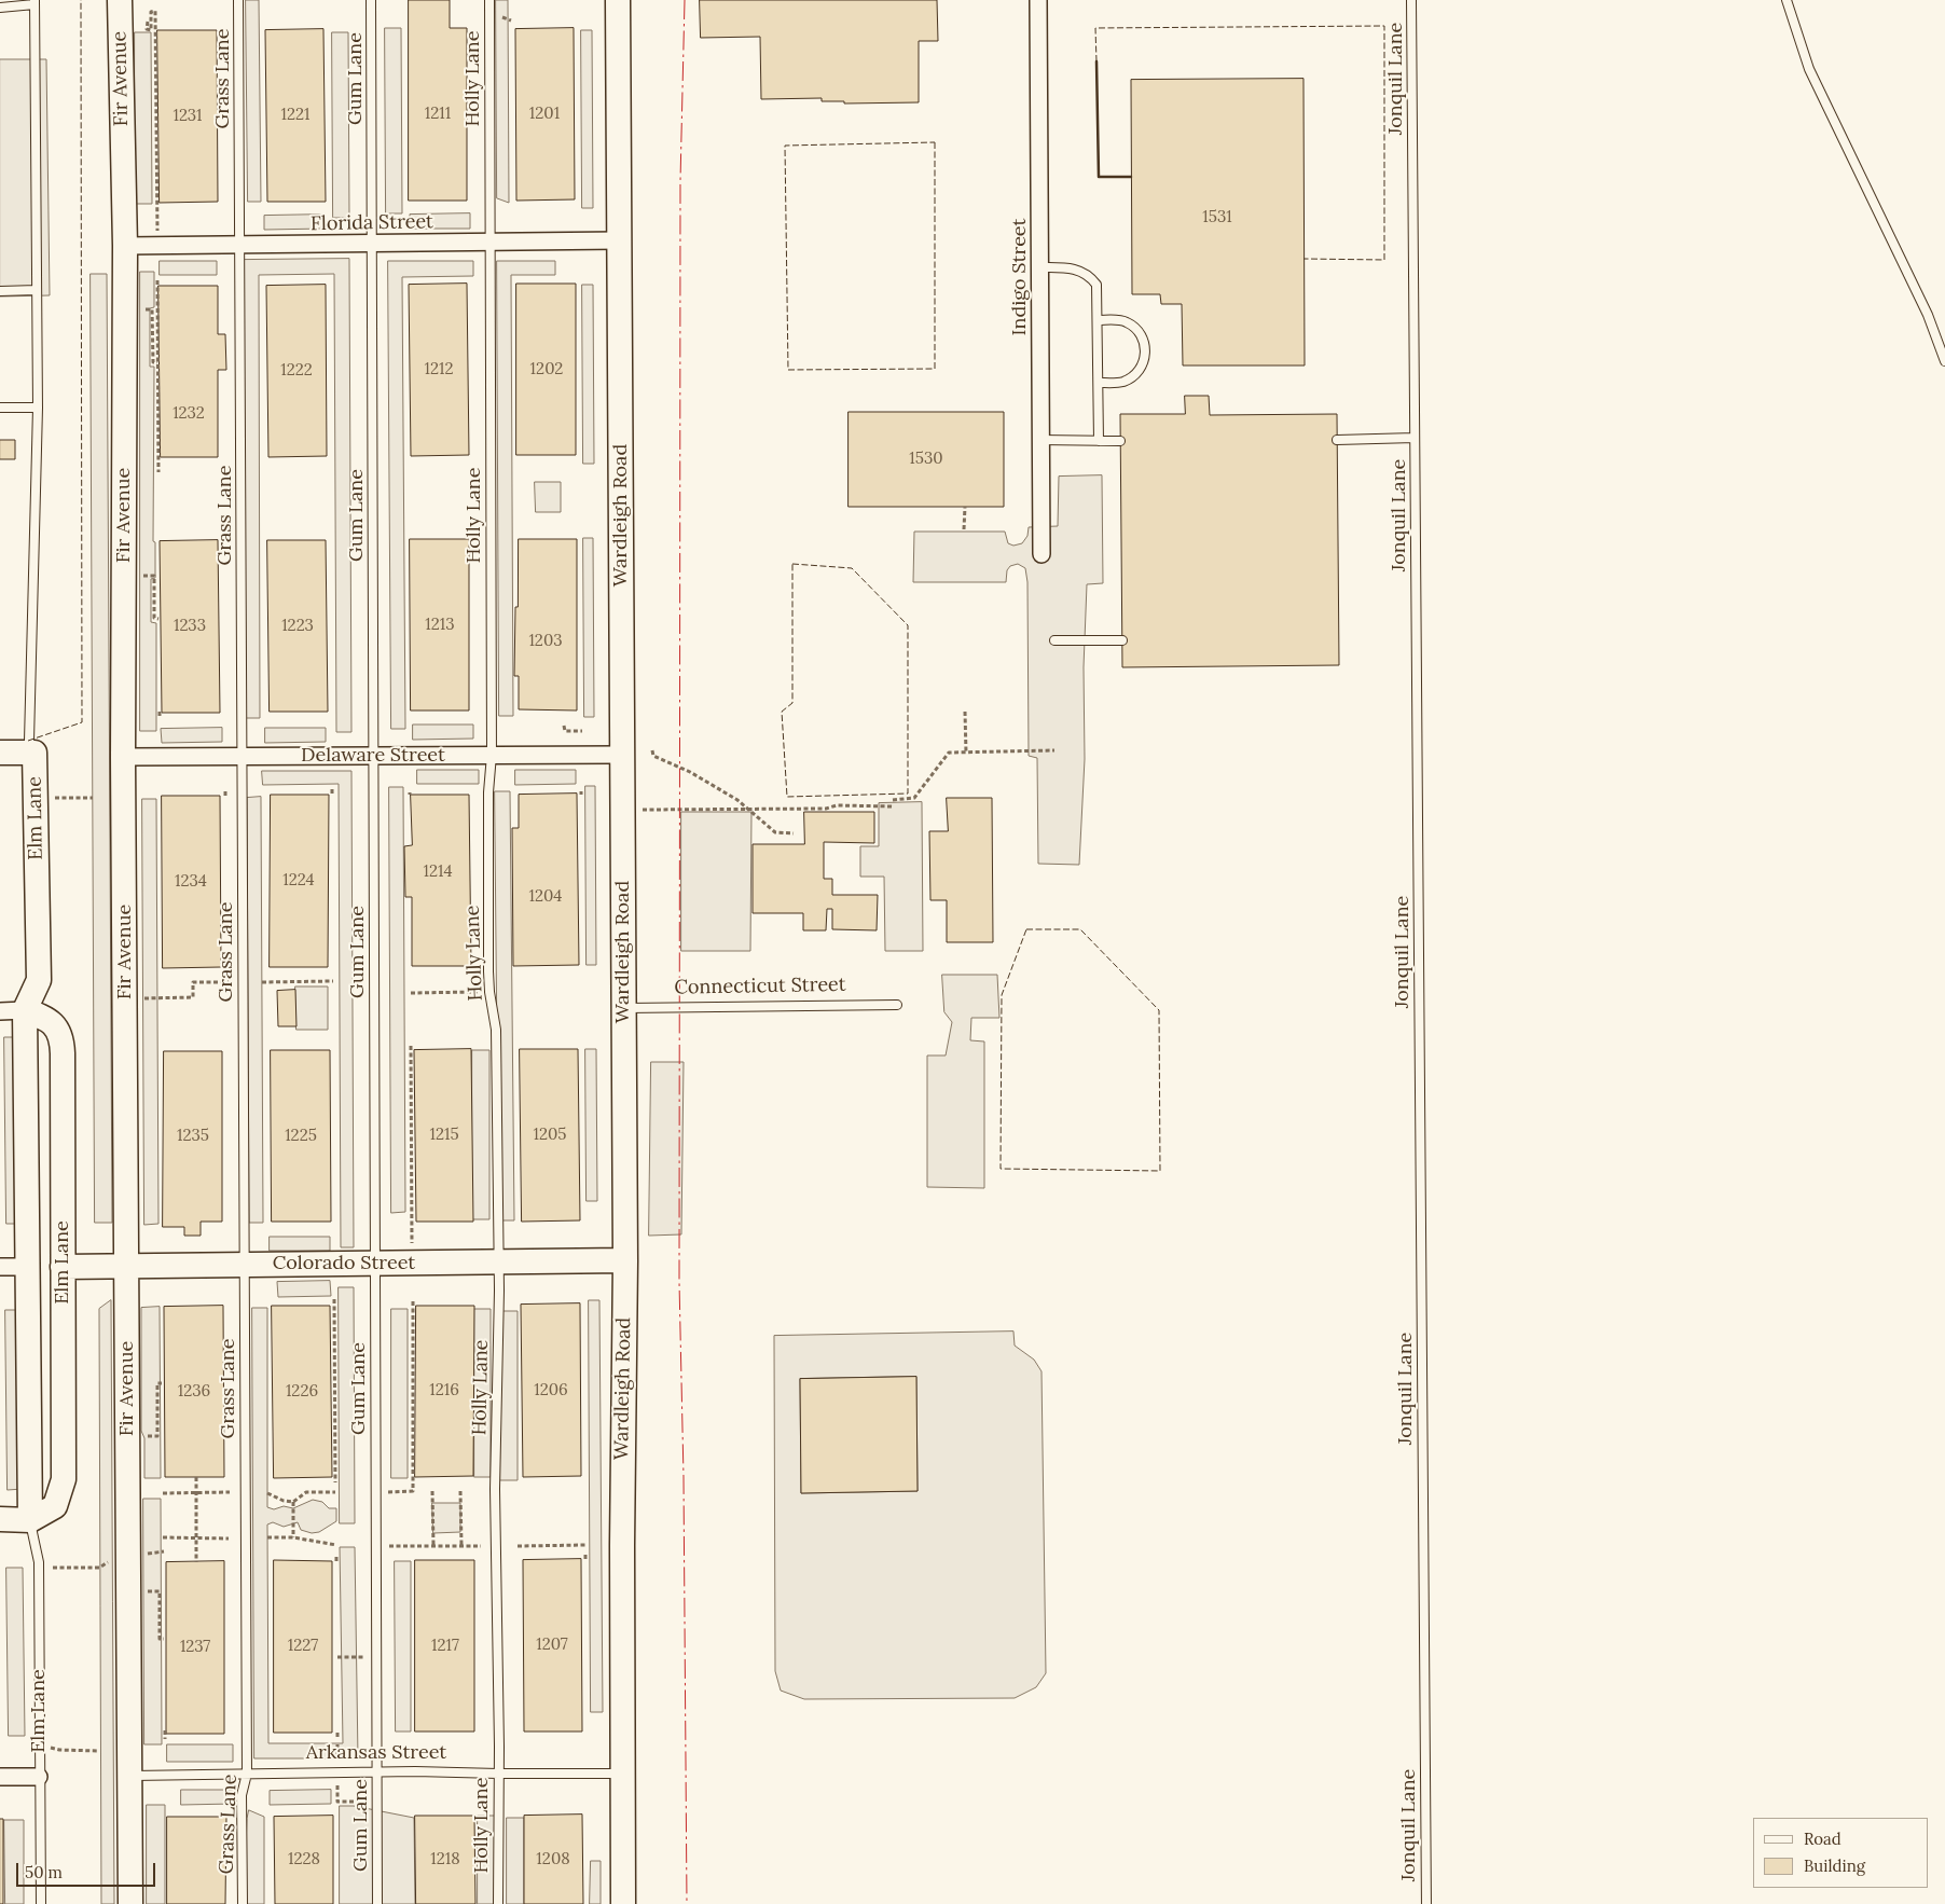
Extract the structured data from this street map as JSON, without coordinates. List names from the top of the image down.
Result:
{
  "streets": {
    "street": [
      "Fir Avenue",
      "Florida Street",
      "Indigo Street",
      "Wardleigh Road",
      "Delaware Street",
      "Elm Lane",
      "Colorado Street"
    ],
    "lane": [
      "Grass Lane",
      "Gum Lane",
      "Holly Lane",
      "Jonquil Lane",
      "Connecticut Street",
      "Arkansas Street"
    ]
  },
  "crossings": [
    ["Fir Avenue", "Florida Street"],
    ["Fir Avenue", "Delaware Street"],
    ["Fir Avenue", "Colorado Street"],
    ["Fir Avenue", "Arkansas Street"],
    ["Grass Lane", "Florida Street"],
    ["Grass Lane", "Delaware Street"],
    ["Grass Lane", "Colorado Street"],
    ["Grass Lane", "Arkansas Street"],
    ["Gum Lane", "Florida Street"],
    ["Gum Lane", "Delaware Street"],
    ["Gum Lane", "Colorado Street"],
    ["Gum Lane", "Arkansas Street"],
    ["Holly Lane", "Florida Street"],
    ["Holly Lane", "Delaware Street"],
    ["Holly Lane", "Colorado Street"],
    ["Holly Lane", "Arkansas Street"],
    ["Florida Street", "Wardleigh Road"],
    ["Wardleigh Road", "Delaware Street"],
    ["Wardleigh Road", "Connecticut Street"],
    ["Wardleigh Road", "Colorado Street"],
    ["Wardleigh Road", "Arkansas Street"],
    ["Elm Lane", "Colorado Street"]
  ],
  "house_numbers": [
    "1211",
    "1201",
    "1221",
    "1231",
    "1531",
    "1212",
    "1202",
    "1222",
    "1232",
    "1530",
    "1213",
    "1233",
    "1223",
    "1203",
    "1214",
    "1224",
    "1234",
    "1204",
    "1215",
    "1205",
    "1235",
    "1225",
    "1216",
    "1206",
    "1236",
    "1226",
    "1207",
    "1227",
    "1217",
    "1237",
    "1228",
    "1218",
    "1208"
  ],
  "legend": ["Road", "Building"],
  "scale_bar": "50 m"
}
